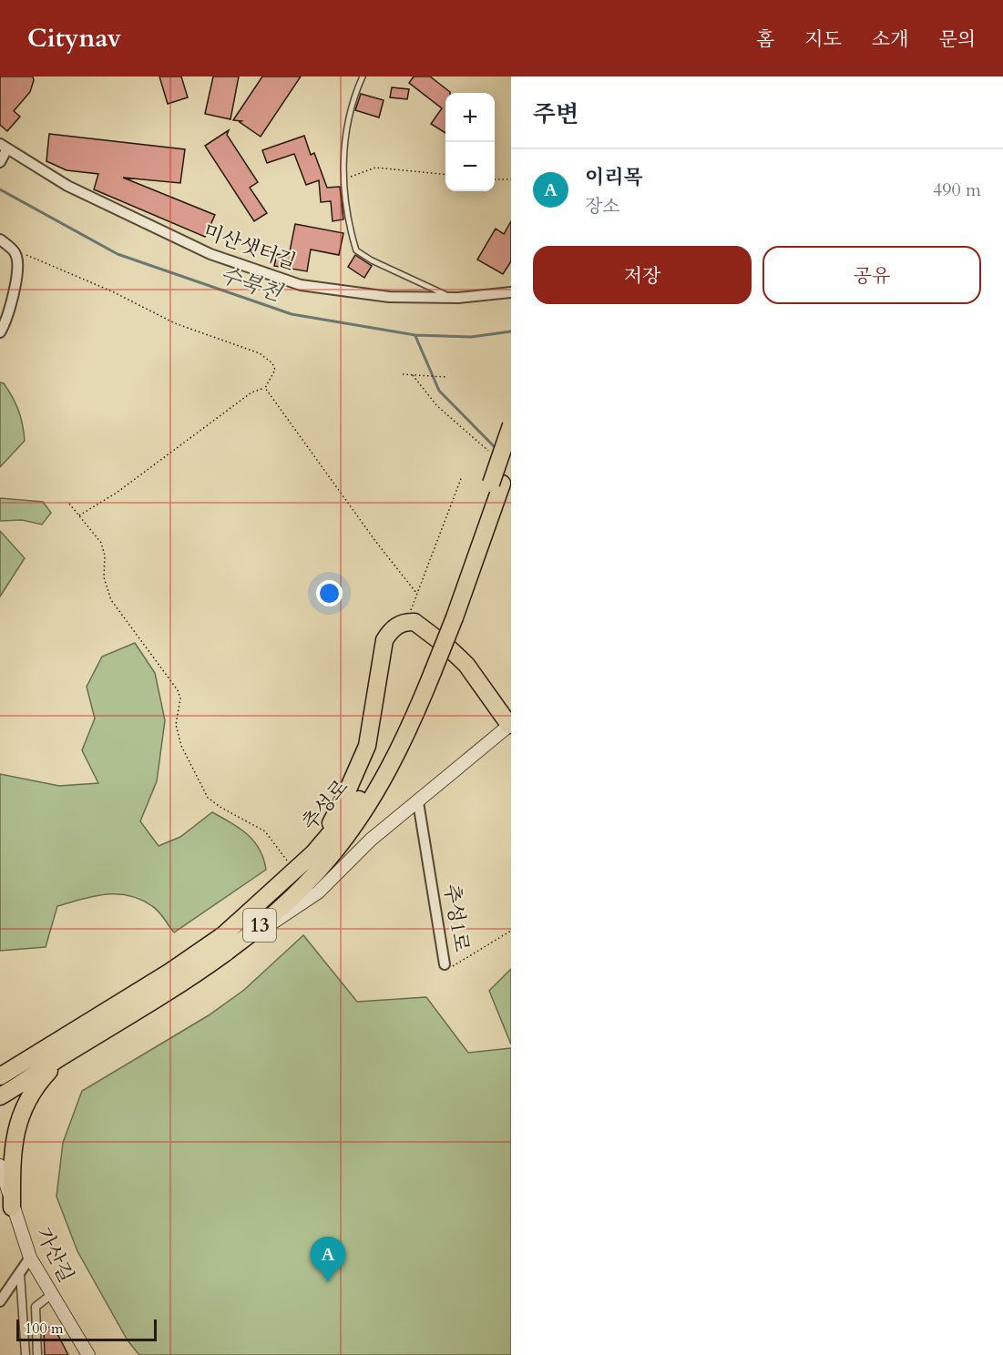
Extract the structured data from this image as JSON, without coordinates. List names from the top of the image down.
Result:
{
  "streets": {
    "main road": ["추성로", "13"],
    "street": ["미산샛터길", "추성1로", "가산길"]
  },
  "water": ["수북천"],
  "scale_bar": "100 m",
  "page": {
    "header": "Citynav",
    "nav": [
      "홈",
      "지도",
      "소개",
      "문의"
    ],
    "heading": "주변",
    "map_buttons": ["+", "−"],
    "list": [
      {
        "mark": "A",
        "name": "이리목",
        "note": "장소",
        "value": "490 m"
      }
    ],
    "buttons": ["저장", "공유"],
    "pins": "A",
    "scale": "100 m"
  }
}
